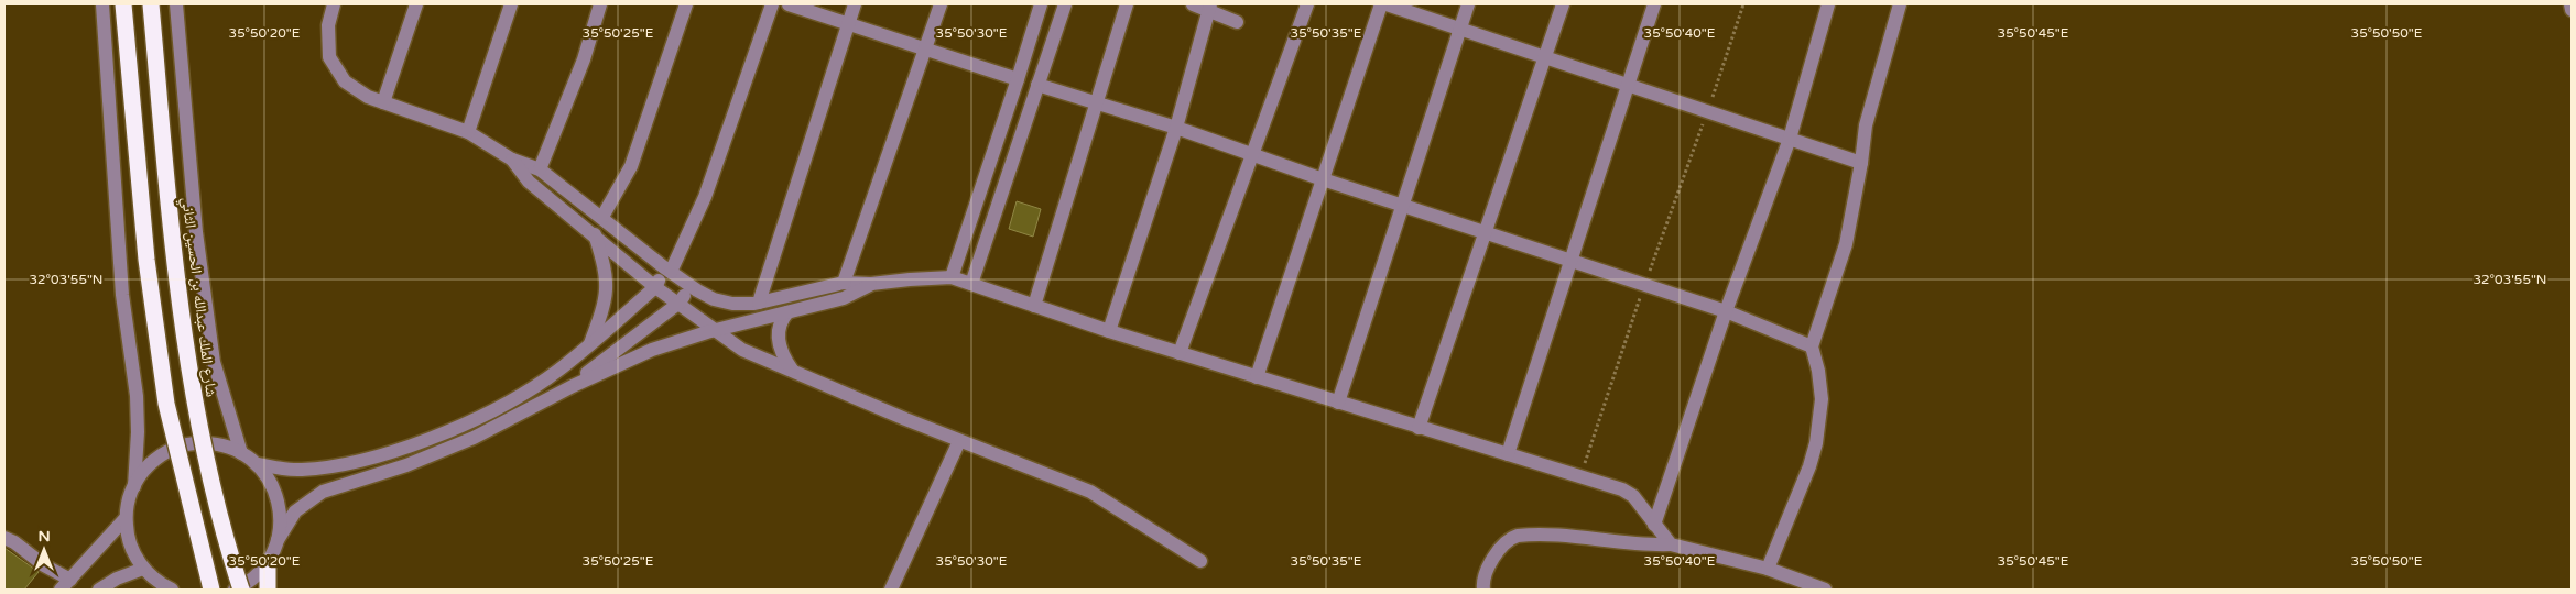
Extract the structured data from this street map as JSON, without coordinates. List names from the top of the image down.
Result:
{
  "streets": {
    "highway": ["شارع الملك عبدالله بن الحسين الثاني"]
  },
  "north": "top",
  "coordinates": [
    "35°50'20\"E",
    "35°50'25\"E",
    "35°50'30\"E",
    "35°50'35\"E",
    "35°50'40\"E",
    "35°50'45\"E",
    "35°50'50\"E",
    "32°03'55\"N"
  ]
}
